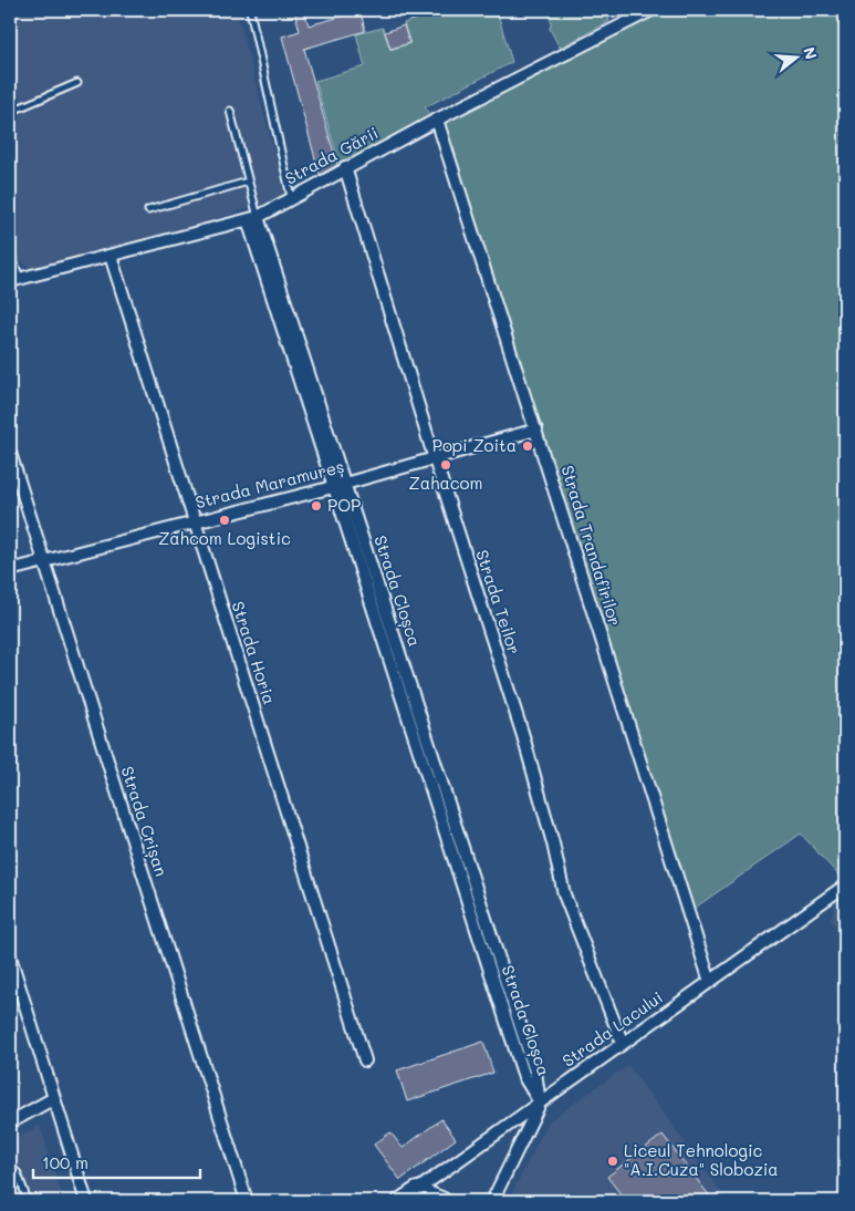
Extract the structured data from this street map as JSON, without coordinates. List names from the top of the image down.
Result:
{
  "streets": {
    "street": [
      "Strada Gării",
      "Strada Maramureș",
      "Strada Trandafirilor",
      "Strada Cloșca",
      "Strada Teilor",
      "Strada Horia",
      "Strada Crișan",
      "Strada Lacului"
    ]
  },
  "crossings": [
    ["Strada Gării", "Strada Trandafirilor"],
    ["Strada Gării", "Strada Cloșca"],
    ["Strada Gării", "Strada Teilor"],
    ["Strada Gării", "Strada Horia"],
    ["Strada Maramureș", "Strada Trandafirilor"],
    ["Strada Maramureș", "Strada Cloșca"],
    ["Strada Maramureș", "Strada Teilor"],
    ["Strada Maramureș", "Strada Horia"],
    ["Strada Maramureș", "Strada Crișan"],
    ["Strada Trandafirilor", "Strada Lacului"],
    ["Strada Cloșca", "Strada Lacului"],
    ["Strada Teilor", "Strada Lacului"]
  ],
  "places": [
    "Popi Zoita",
    "Zahacom",
    "POP",
    "Zahcom Logistic",
    "Liceul Tehnologic \"A.I.Cuza\" Slobozia"
  ],
  "scale_bar": "100 m",
  "north": "right"
}
